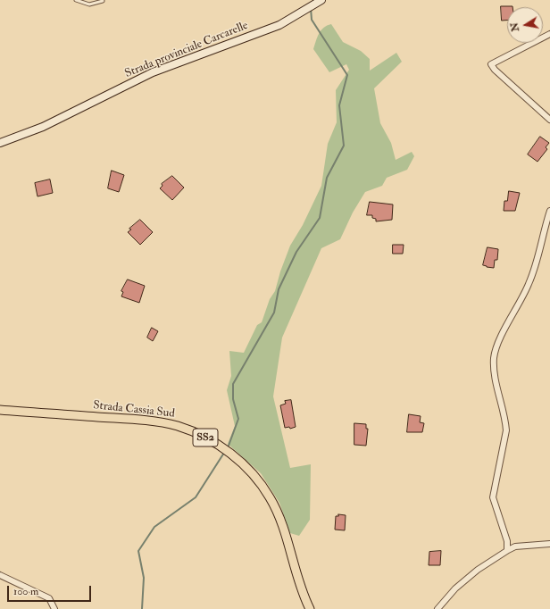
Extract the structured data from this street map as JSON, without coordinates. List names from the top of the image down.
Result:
{
  "streets": {
    "main road": ["Strada provinciale Carcarelle", "Strada Cassia Sud", "SS2"]
  },
  "scale_bar": "100 m",
  "north": "left"
}
